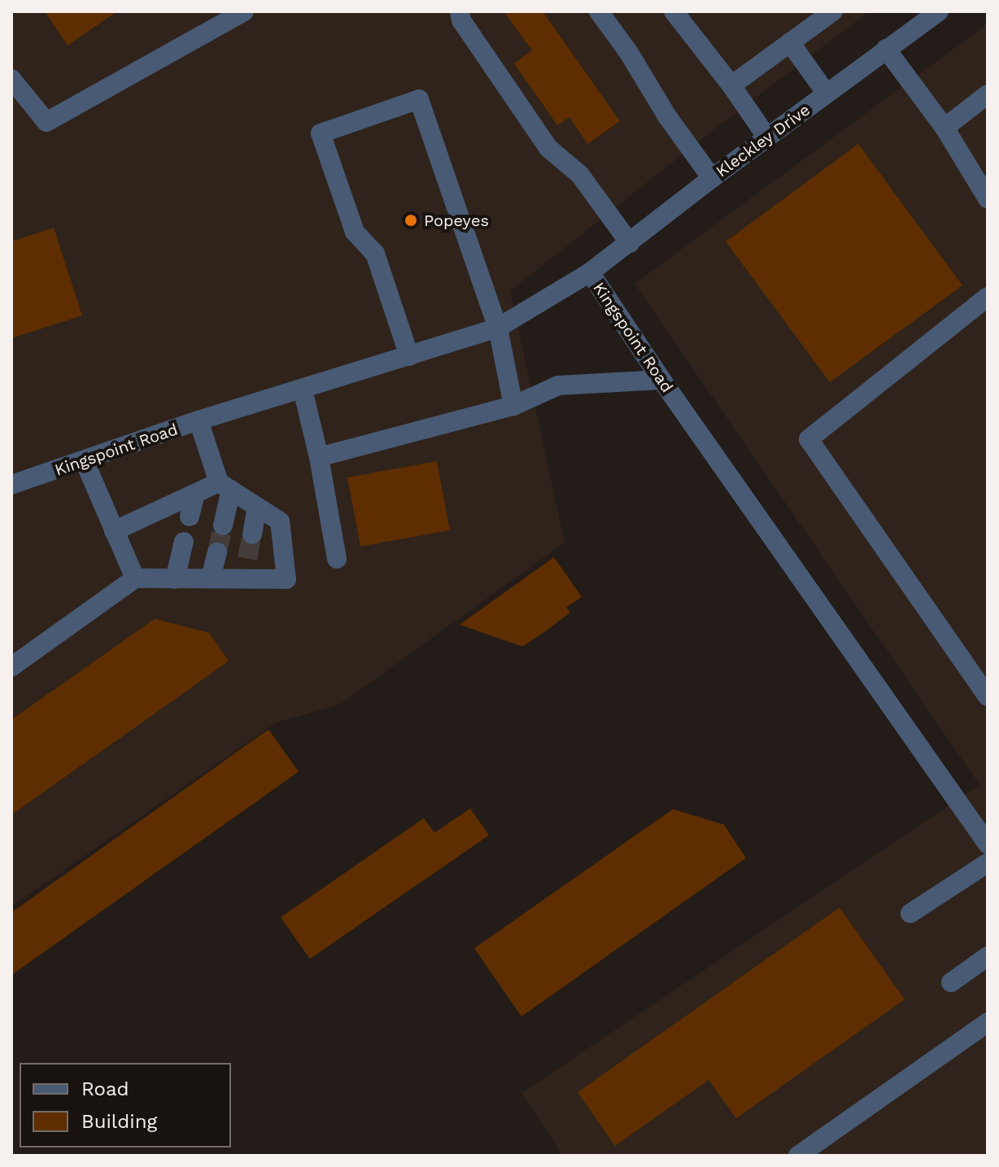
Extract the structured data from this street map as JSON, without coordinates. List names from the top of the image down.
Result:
{
  "streets": {
    "street": ["Kleckley Drive", "Kingspoint Road"]
  },
  "crossings": [
    ["Kleckley Drive", "Kingspoint Road"]
  ],
  "places": ["Popeyes"],
  "legend": ["Road", "Building"]
}
